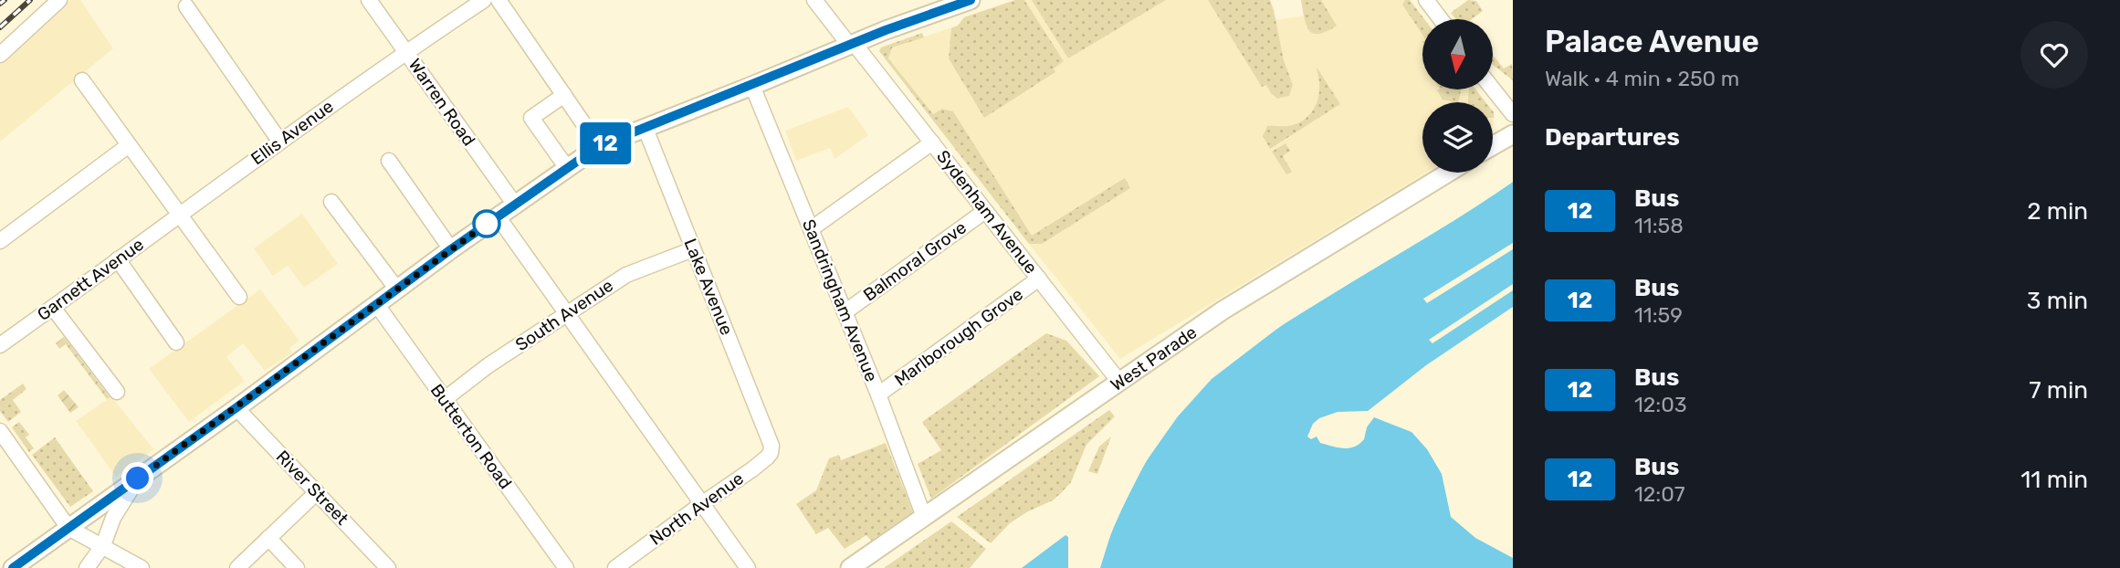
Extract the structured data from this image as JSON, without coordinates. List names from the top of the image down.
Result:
{
  "streets": {
    "main road": ["West Parade"],
    "street": [
      "Warren Road",
      "Ellis Avenue",
      "Sydenham Avenue",
      "Balmoral Grove",
      "Garnett Avenue",
      "Lake Avenue",
      "Sandringham Avenue",
      "South Avenue",
      "Marlborough Grove",
      "Butterton Road",
      "River Street",
      "North Avenue"
    ]
  },
  "crossings": [
    ["Warren Road", "Ellis Avenue"],
    ["Ellis Avenue", "Garnett Avenue"],
    ["Sydenham Avenue", "Balmoral Grove"],
    ["Sydenham Avenue", "Marlborough Grove"],
    ["Sydenham Avenue", "West Parade"],
    ["Balmoral Grove", "Sandringham Avenue"],
    ["Lake Avenue", "South Avenue"],
    ["Lake Avenue", "North Avenue"],
    ["Sandringham Avenue", "Marlborough Grove"],
    ["Sandringham Avenue", "West Parade"],
    ["South Avenue", "Butterton Road"]
  ],
  "lines": ["bus line 12"],
  "north": "bottom",
  "page": {
    "on_map": "12",
    "heading": [
      ["Palace Avenue", "Walk · 4 min · 250 m"],
      "Departures"
    ],
    "list": [
      {
        "mark": "12",
        "name": "Bus",
        "note": "11:58",
        "value": "2 min"
      },
      {
        "mark": "12",
        "name": "Bus",
        "note": "11:59",
        "value": "3 min"
      },
      {
        "mark": "12",
        "name": "Bus",
        "note": "12:03",
        "value": "7 min"
      },
      {
        "mark": "12",
        "name": "Bus",
        "note": "12:07",
        "value": "11 min"
      }
    ]
  }
}
